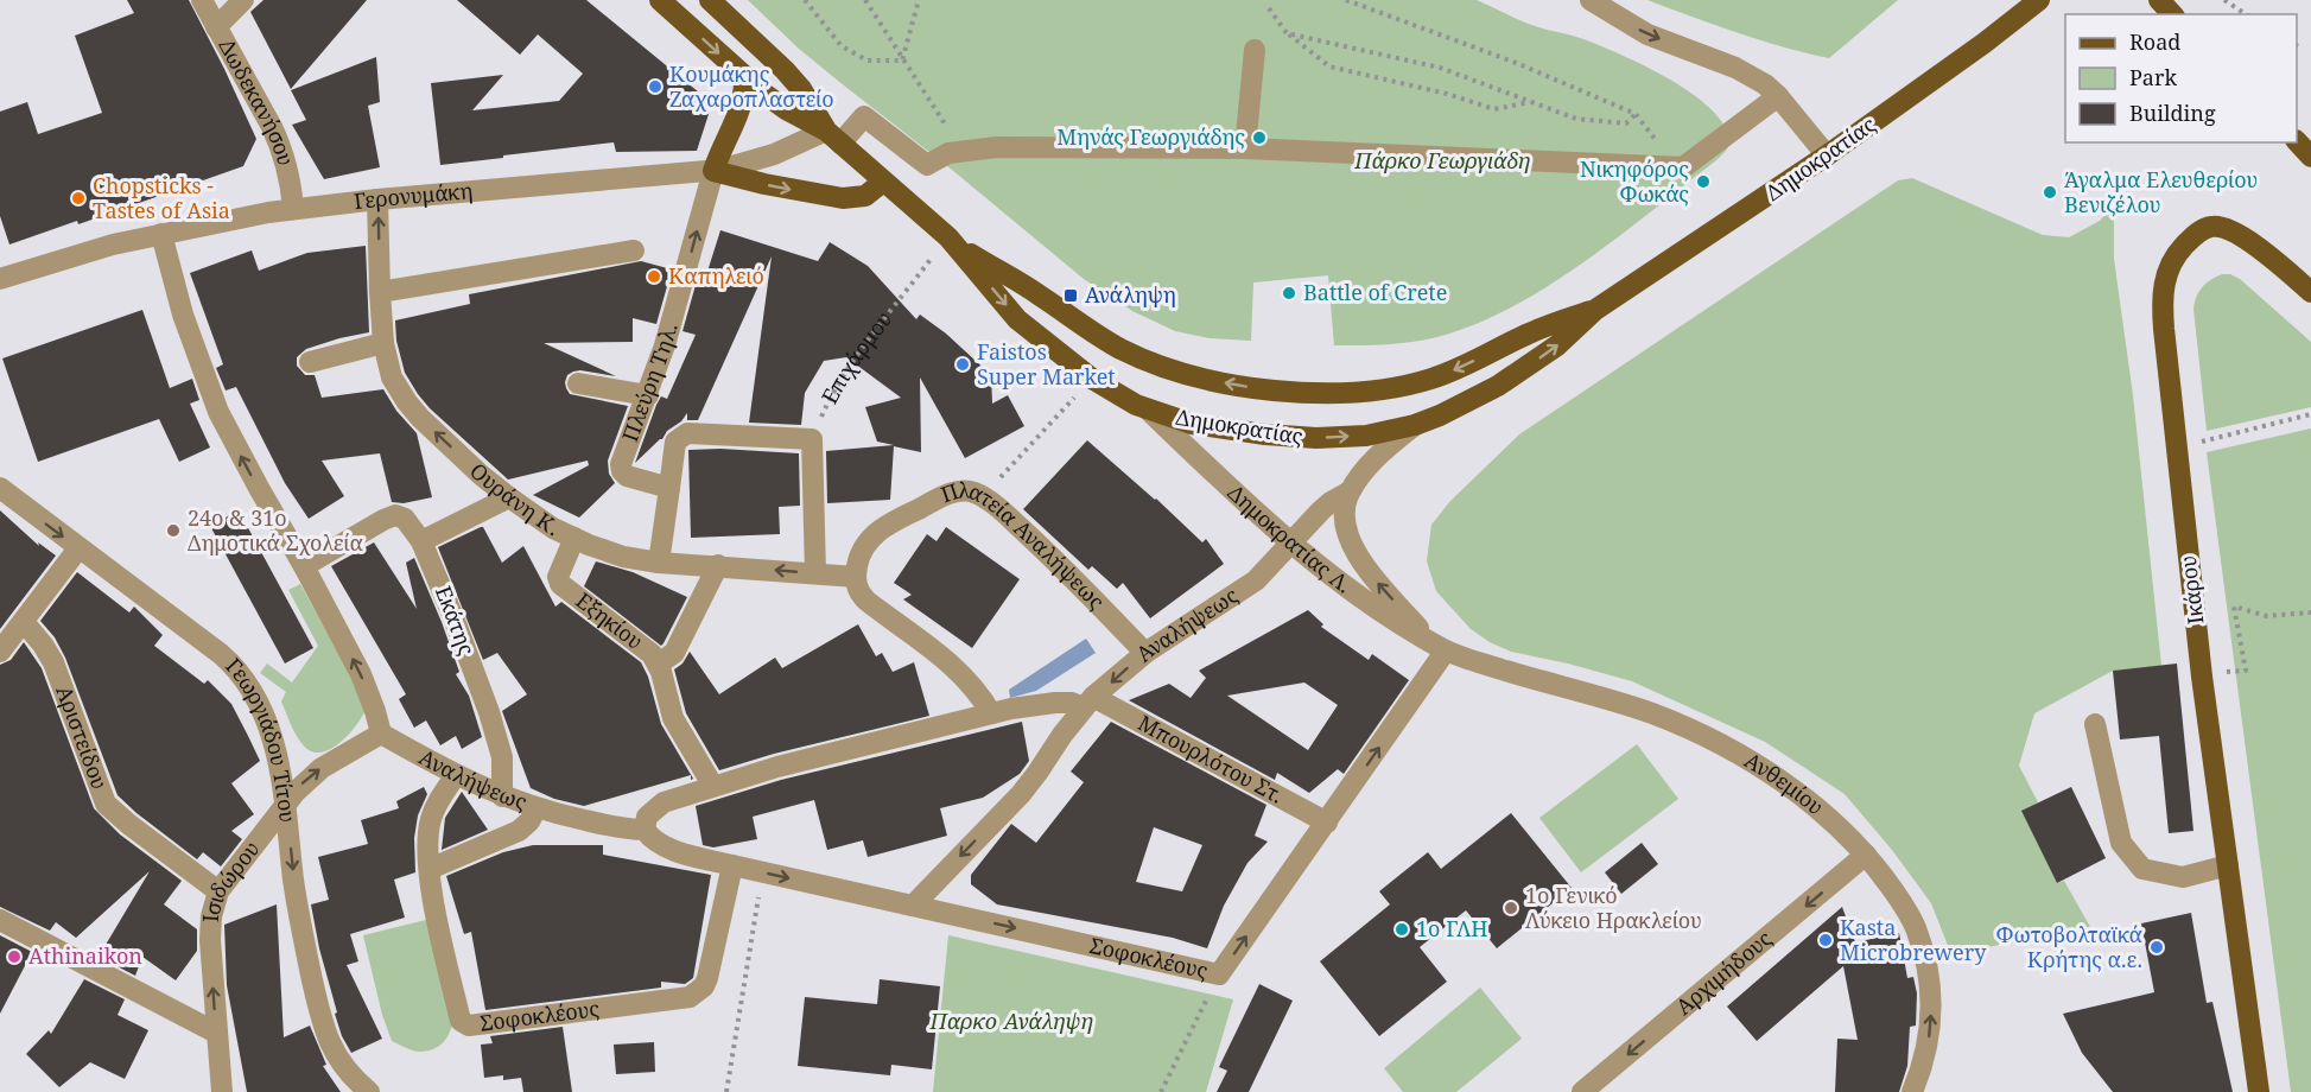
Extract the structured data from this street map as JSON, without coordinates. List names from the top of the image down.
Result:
{
  "streets": {
    "main road": ["Δημοκρατίας", "Ικάρου"],
    "street": [
      "Δωδεκανήσου",
      "Γερονυμάκη",
      "Πλεύρη Τηλ.",
      "Ουράνη Κ.",
      "Δημοκρατίας Λ.",
      "Πλατεία Αναλήψεως",
      "Εκάτης",
      "Εξηκίου",
      "Αναλήψεως",
      "Αριστείδου",
      "Γεωργιάδου Τίτου",
      "Μπουρλότου Στ.",
      "Ανθεμίου",
      "Ισιδώρου",
      "Σοφοκλέους",
      "Αρχιμήδους"
    ],
    "path": ["Επιχάρμου"]
  },
  "crossings": [
    ["Δωδεκανήσου", "Γερονυμάκη"],
    ["Δημοκρατίας", "Γερονυμάκη"],
    ["Δημοκρατίας", "Επιχάρμου"],
    ["Δημοκρατίας", "Δημοκρατίας Λ."],
    ["Δημοκρατίας", "Αναλήψεως"],
    ["Γερονυμάκη", "Πλεύρη Τηλ."],
    ["Γερονυμάκη", "Ουράνη Κ."],
    ["Ουράνη Κ.", "Πλατεία Αναλήψεως"],
    ["Ουράνη Κ.", "Εξηκίου"],
    ["Δημοκρατίας Λ.", "Αναλήψεως"],
    ["Δημοκρατίας Λ.", "Ανθεμίου"],
    ["Δημοκρατίας Λ.", "Σοφοκλέους"],
    ["Πλατεία Αναλήψεως", "Αναλήψεως"],
    ["Εκάτης", "Αναλήψεως"],
    ["Αναλήψεως", "Μπουρλότου Στ."],
    ["Αναλήψεως", "Ισιδώρου"],
    ["Αναλήψεως", "Σοφοκλέους"],
    ["Αριστείδου", "Ισιδώρου"],
    ["Γεωργιάδου Τίτου", "Ισιδώρου"],
    ["Μπουρλότου Στ.", "Σοφοκλέους"],
    ["Ανθεμίου", "Σοφοκλέους"],
    ["Ανθεμίου", "Αρχιμήδους"]
  ],
  "one_way": [
    "Πλεύρη Τηλ.",
    "Γεωργιάδου Τίτου",
    "Ισιδώρου",
    "Σοφοκλέους",
    "Αρχιμήδους"
  ],
  "parks": ["Πάρκο Γεωργιάδη", "Παρκο Ανάληψη"],
  "places": {
    "other": [
      "Κουμάκης Ζαχαροπλαστείο",
      "Μηνάς Γεωργιάδης",
      "Νικηφόρος Φωκάς",
      "Άγαλμα Ελευθερίου Βενιζέλου",
      "Chopsticks - Tastes of Asia",
      "Καπηλειό",
      "Battle of Crete",
      "Faistos Super Market",
      "24ο & 31ο Δημοτικά Σχολεία",
      "1ο Γενικό Λύκειο Ηρακλείου",
      "1o ΓΛΗ",
      "Kasta Microbrewery",
      "Φωτοβολταϊκά Κρήτης α.ε.",
      "Athinaikon"
    ],
    "transit": ["Ανάληψη"]
  },
  "legend": ["Road", "Park", "Building"]
}
